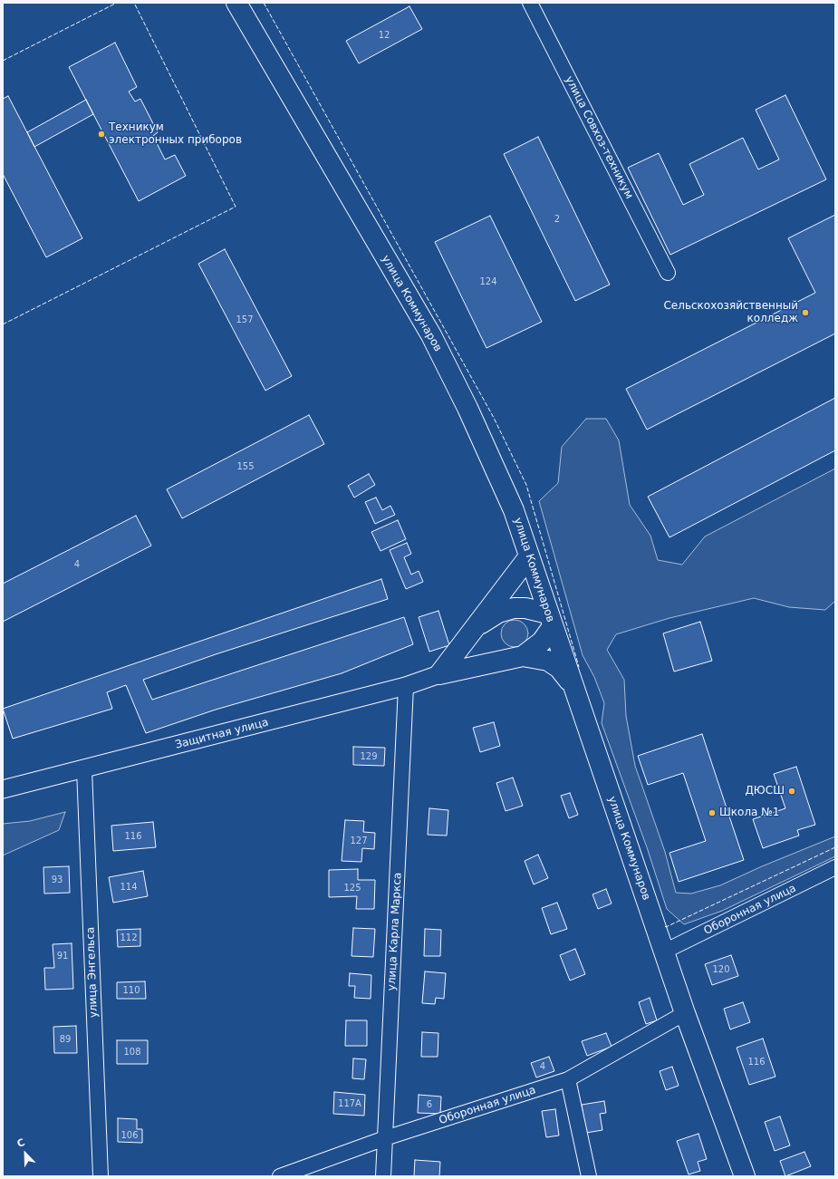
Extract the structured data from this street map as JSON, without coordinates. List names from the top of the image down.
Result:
{
  "streets": {
    "main road": ["улица Коммунаров"],
    "street": [
      "улица Совхоз-техникум",
      "Защитная улица",
      "Оборонная улица",
      "улица Карла Маркса",
      "улица Энгельса"
    ]
  },
  "crossings": [
    ["улица Коммунаров", "Оборонная улица"],
    ["Защитная улица", "улица Карла Маркса"],
    ["Защитная улица", "улица Энгельса"],
    ["Оборонная улица", "улица Карла Маркса"]
  ],
  "places": [
    "Техникум электронных приборов",
    "Сельскохозяйственный колледж",
    "ДЮСШ",
    "Школа №1"
  ],
  "house_numbers": [
    "12",
    "2",
    "124",
    "157",
    "155",
    "4",
    "129",
    "116",
    "127",
    "93",
    "114",
    "125",
    "112",
    "91",
    "120",
    "110",
    "89",
    "108",
    "116",
    "4",
    "117А",
    "6",
    "106"
  ],
  "north": "top left"
}
